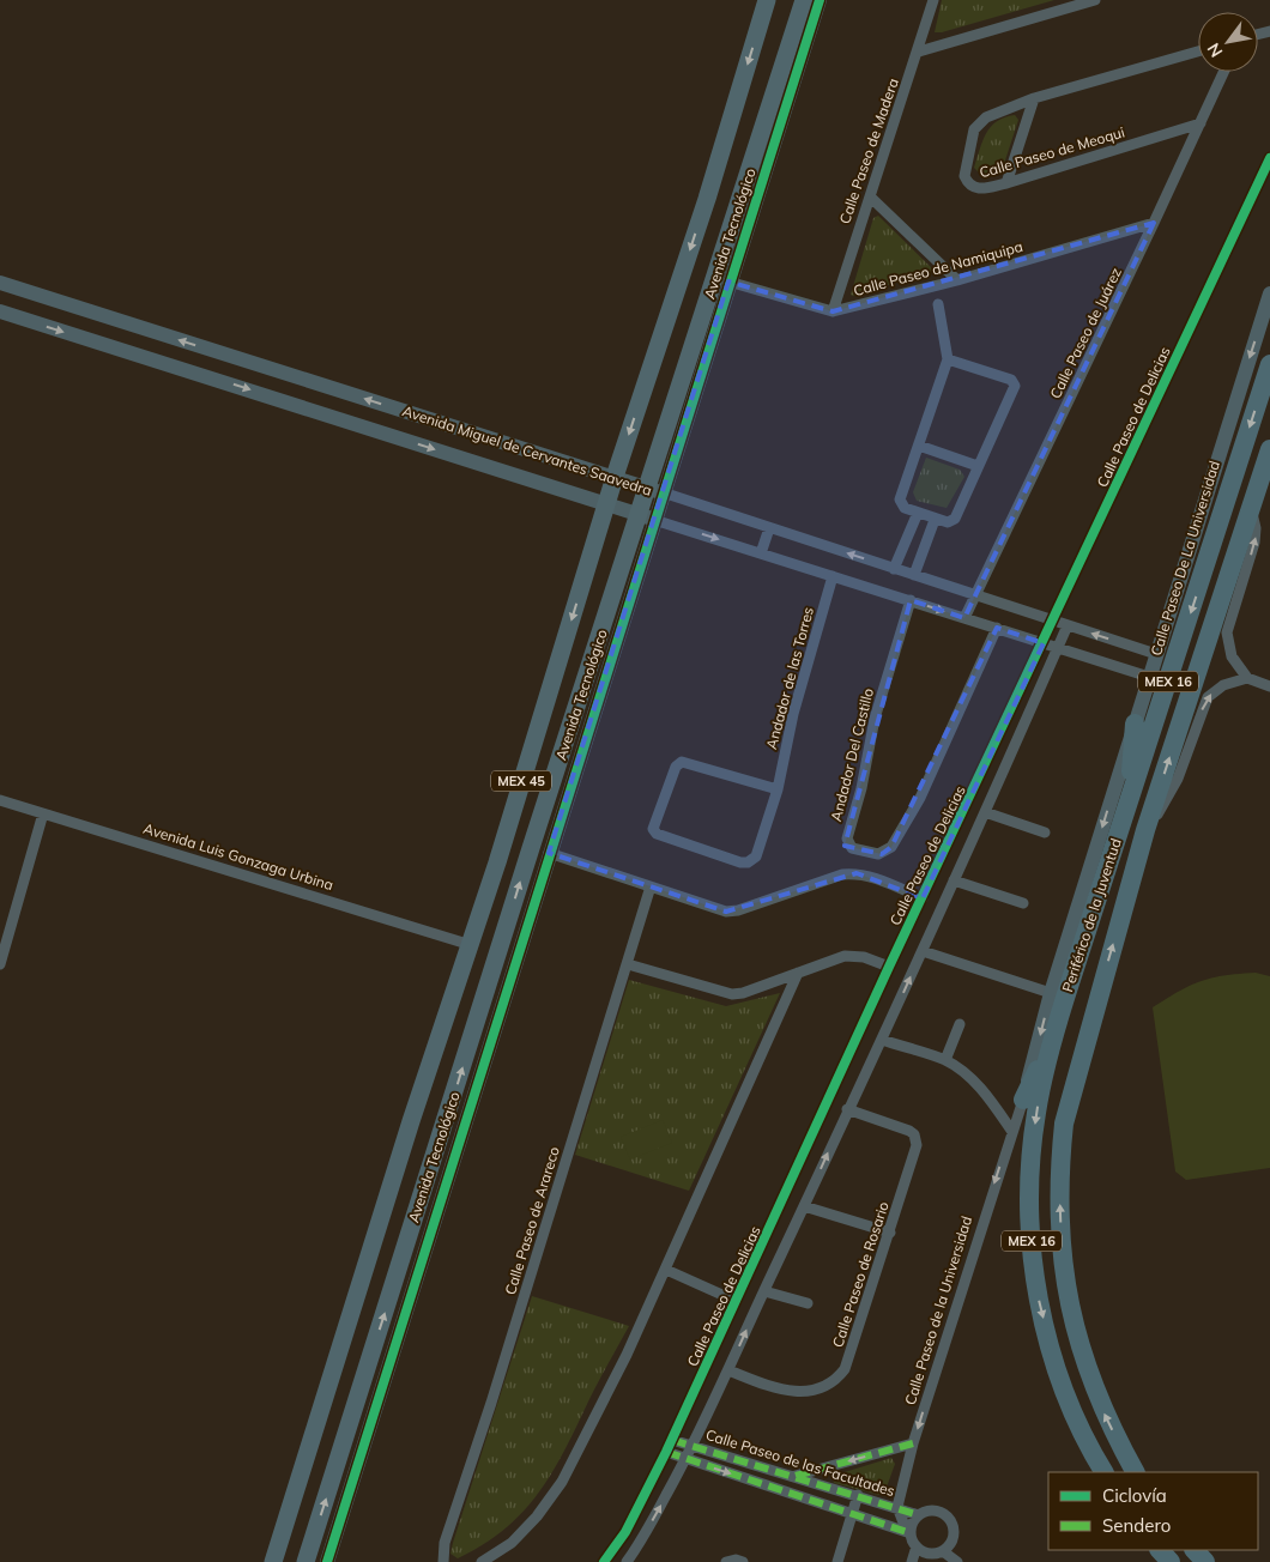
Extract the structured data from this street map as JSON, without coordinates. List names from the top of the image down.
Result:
{
  "streets": {
    "highway": ["MEX 16", "Periférico de la Juventud"],
    "main road": ["Avenida Tecnológico", "MEX 45"],
    "street": [
      "Calle Paseo de Madera",
      "Calle Paseo de Meoqui",
      "Calle Paseo de Namiquipa",
      "Calle Paseo de Juárez",
      "Calle Paseo de Delicias",
      "Avenida Miguel de Cervantes Saavedra",
      "Calle Paseo De La Universidad",
      "Andador de las Torres",
      "Andador Del Castillo",
      "Avenida Luis Gonzaga Urbina",
      "Calle Paseo de Arareco",
      "Calle Paseo de Rosario",
      "Calle Paseo de la Universidad",
      "Calle Paseo de las Facultades"
    ]
  },
  "crossings": [
    ["Calle Paseo de Madera", "Calle Paseo de Namiquipa"],
    ["Calle Paseo de Meoqui", "Calle Paseo de Juárez"],
    ["Avenida Tecnológico", "Avenida Miguel de Cervantes Saavedra"],
    ["Avenida Tecnológico", "Avenida Luis Gonzaga Urbina"],
    ["Calle Paseo de Namiquipa", "Calle Paseo de Juárez"],
    ["Calle Paseo de Juárez", "Avenida Miguel de Cervantes Saavedra"],
    ["Calle Paseo de Delicias", "Avenida Miguel de Cervantes Saavedra"],
    ["Calle Paseo de Delicias", "Calle Paseo de las Facultades"],
    ["Avenida Miguel de Cervantes Saavedra", "Calle Paseo De La Universidad"],
    ["Avenida Miguel de Cervantes Saavedra", "Andador de las Torres"],
    ["Avenida Miguel de Cervantes Saavedra", "Andador Del Castillo"],
    ["Calle Paseo De La Universidad", "Calle Paseo de la Universidad"],
    ["Calle Paseo de la Universidad", "Calle Paseo de las Facultades"]
  ],
  "one_way": ["Calle Paseo de la Universidad"],
  "legend": ["Ciclovía", "Sendero"],
  "north": "bottom left"
}
